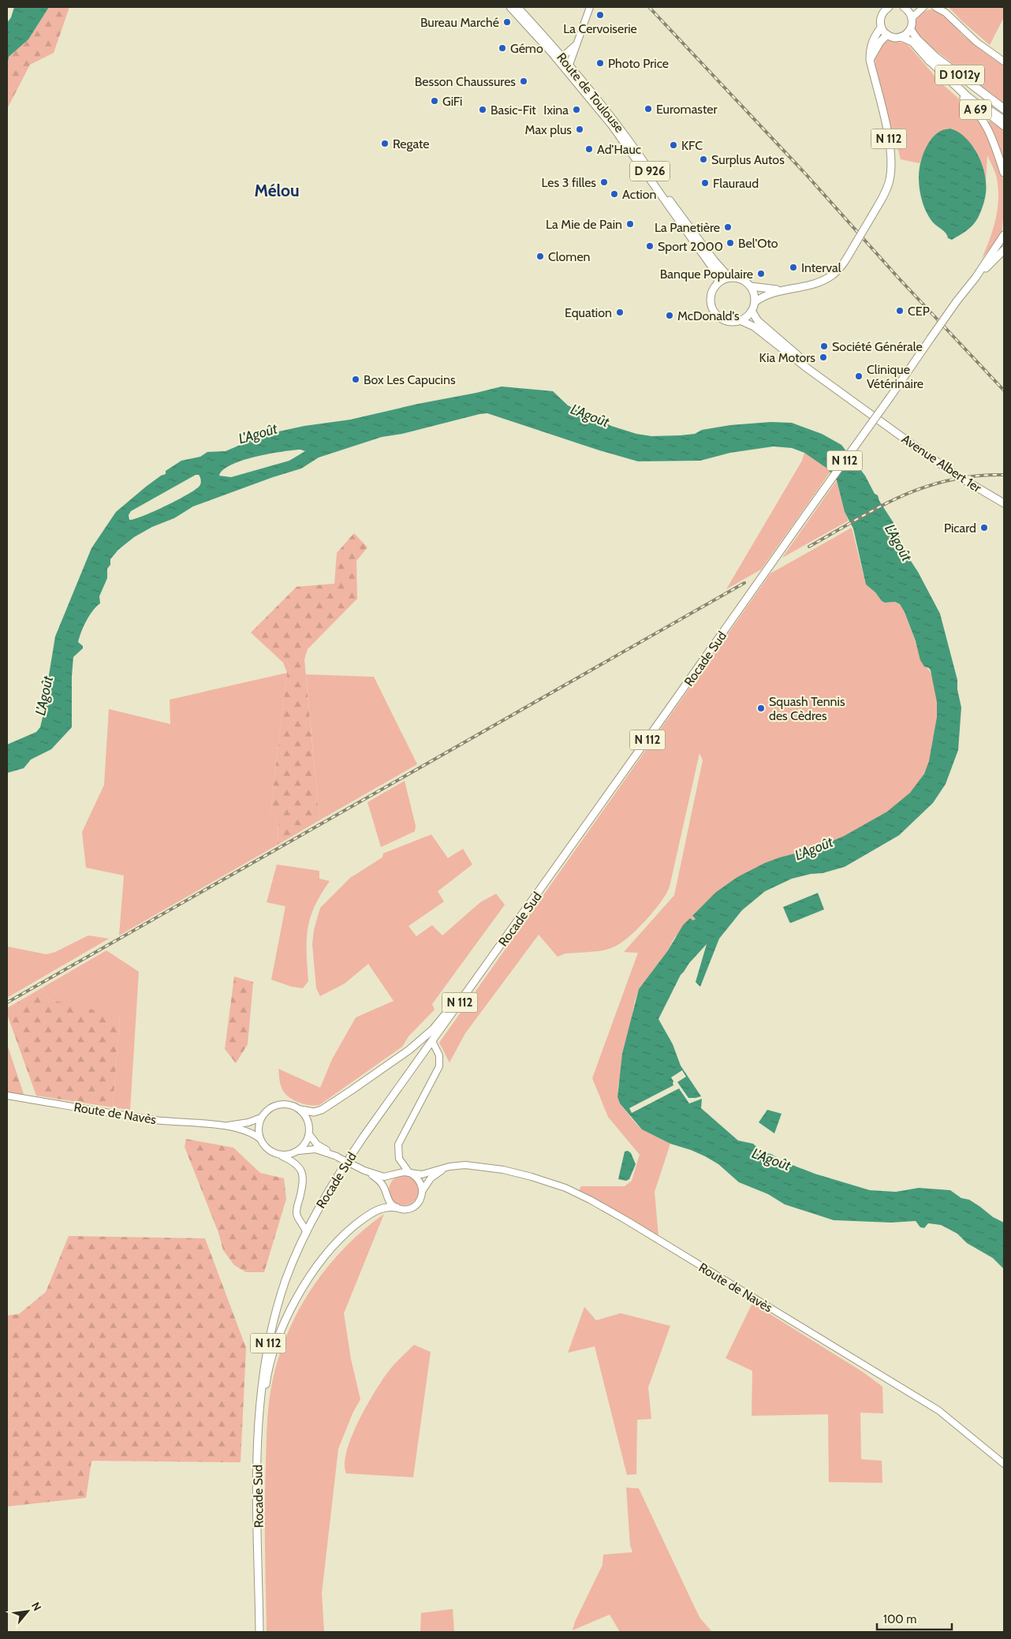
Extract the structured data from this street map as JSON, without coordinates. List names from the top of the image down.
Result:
{
  "streets": {
    "highway": ["D 1012y", "A 69"],
    "main road": [
      "Route de Toulouse",
      "N 112",
      "D 926",
      "Avenue Albert 1er",
      "Rocade Sud",
      "Route de Navès"
    ]
  },
  "crossings": [
    ["D 1012y", "A 69"],
    ["Route de Toulouse", "N 112"],
    ["Route de Toulouse", "D 926"],
    ["N 112", "D 926"]
  ],
  "districts": ["Mélou"],
  "water": ["L'Agoût"],
  "places": [
    "La Cervoiserie",
    "Bureau Marché",
    "Gémo",
    "Photo Price",
    "Besson Chaussures",
    "GiFi",
    "Euromaster",
    "Basic-Fit",
    "Ixina",
    "Max plus",
    "Regate",
    "KFC",
    "Ad’Hauc",
    "Surplus Autos",
    "Les 3 filles",
    "Flauraud",
    "Action",
    "La Mie de Pain",
    "La Panetière",
    "Bel'Oto",
    "Sport 2000",
    "Clomen",
    "Interval",
    "Banque Populaire",
    "CEP",
    "Equation",
    "McDonald's",
    "Société Générale",
    "Kia Motors",
    "Clinique Vétérinaire",
    "Box Les Capucins",
    "Picard",
    "Squash Tennis des Cèdres"
  ],
  "scale_bar": "100 m",
  "north": "top right"
}
